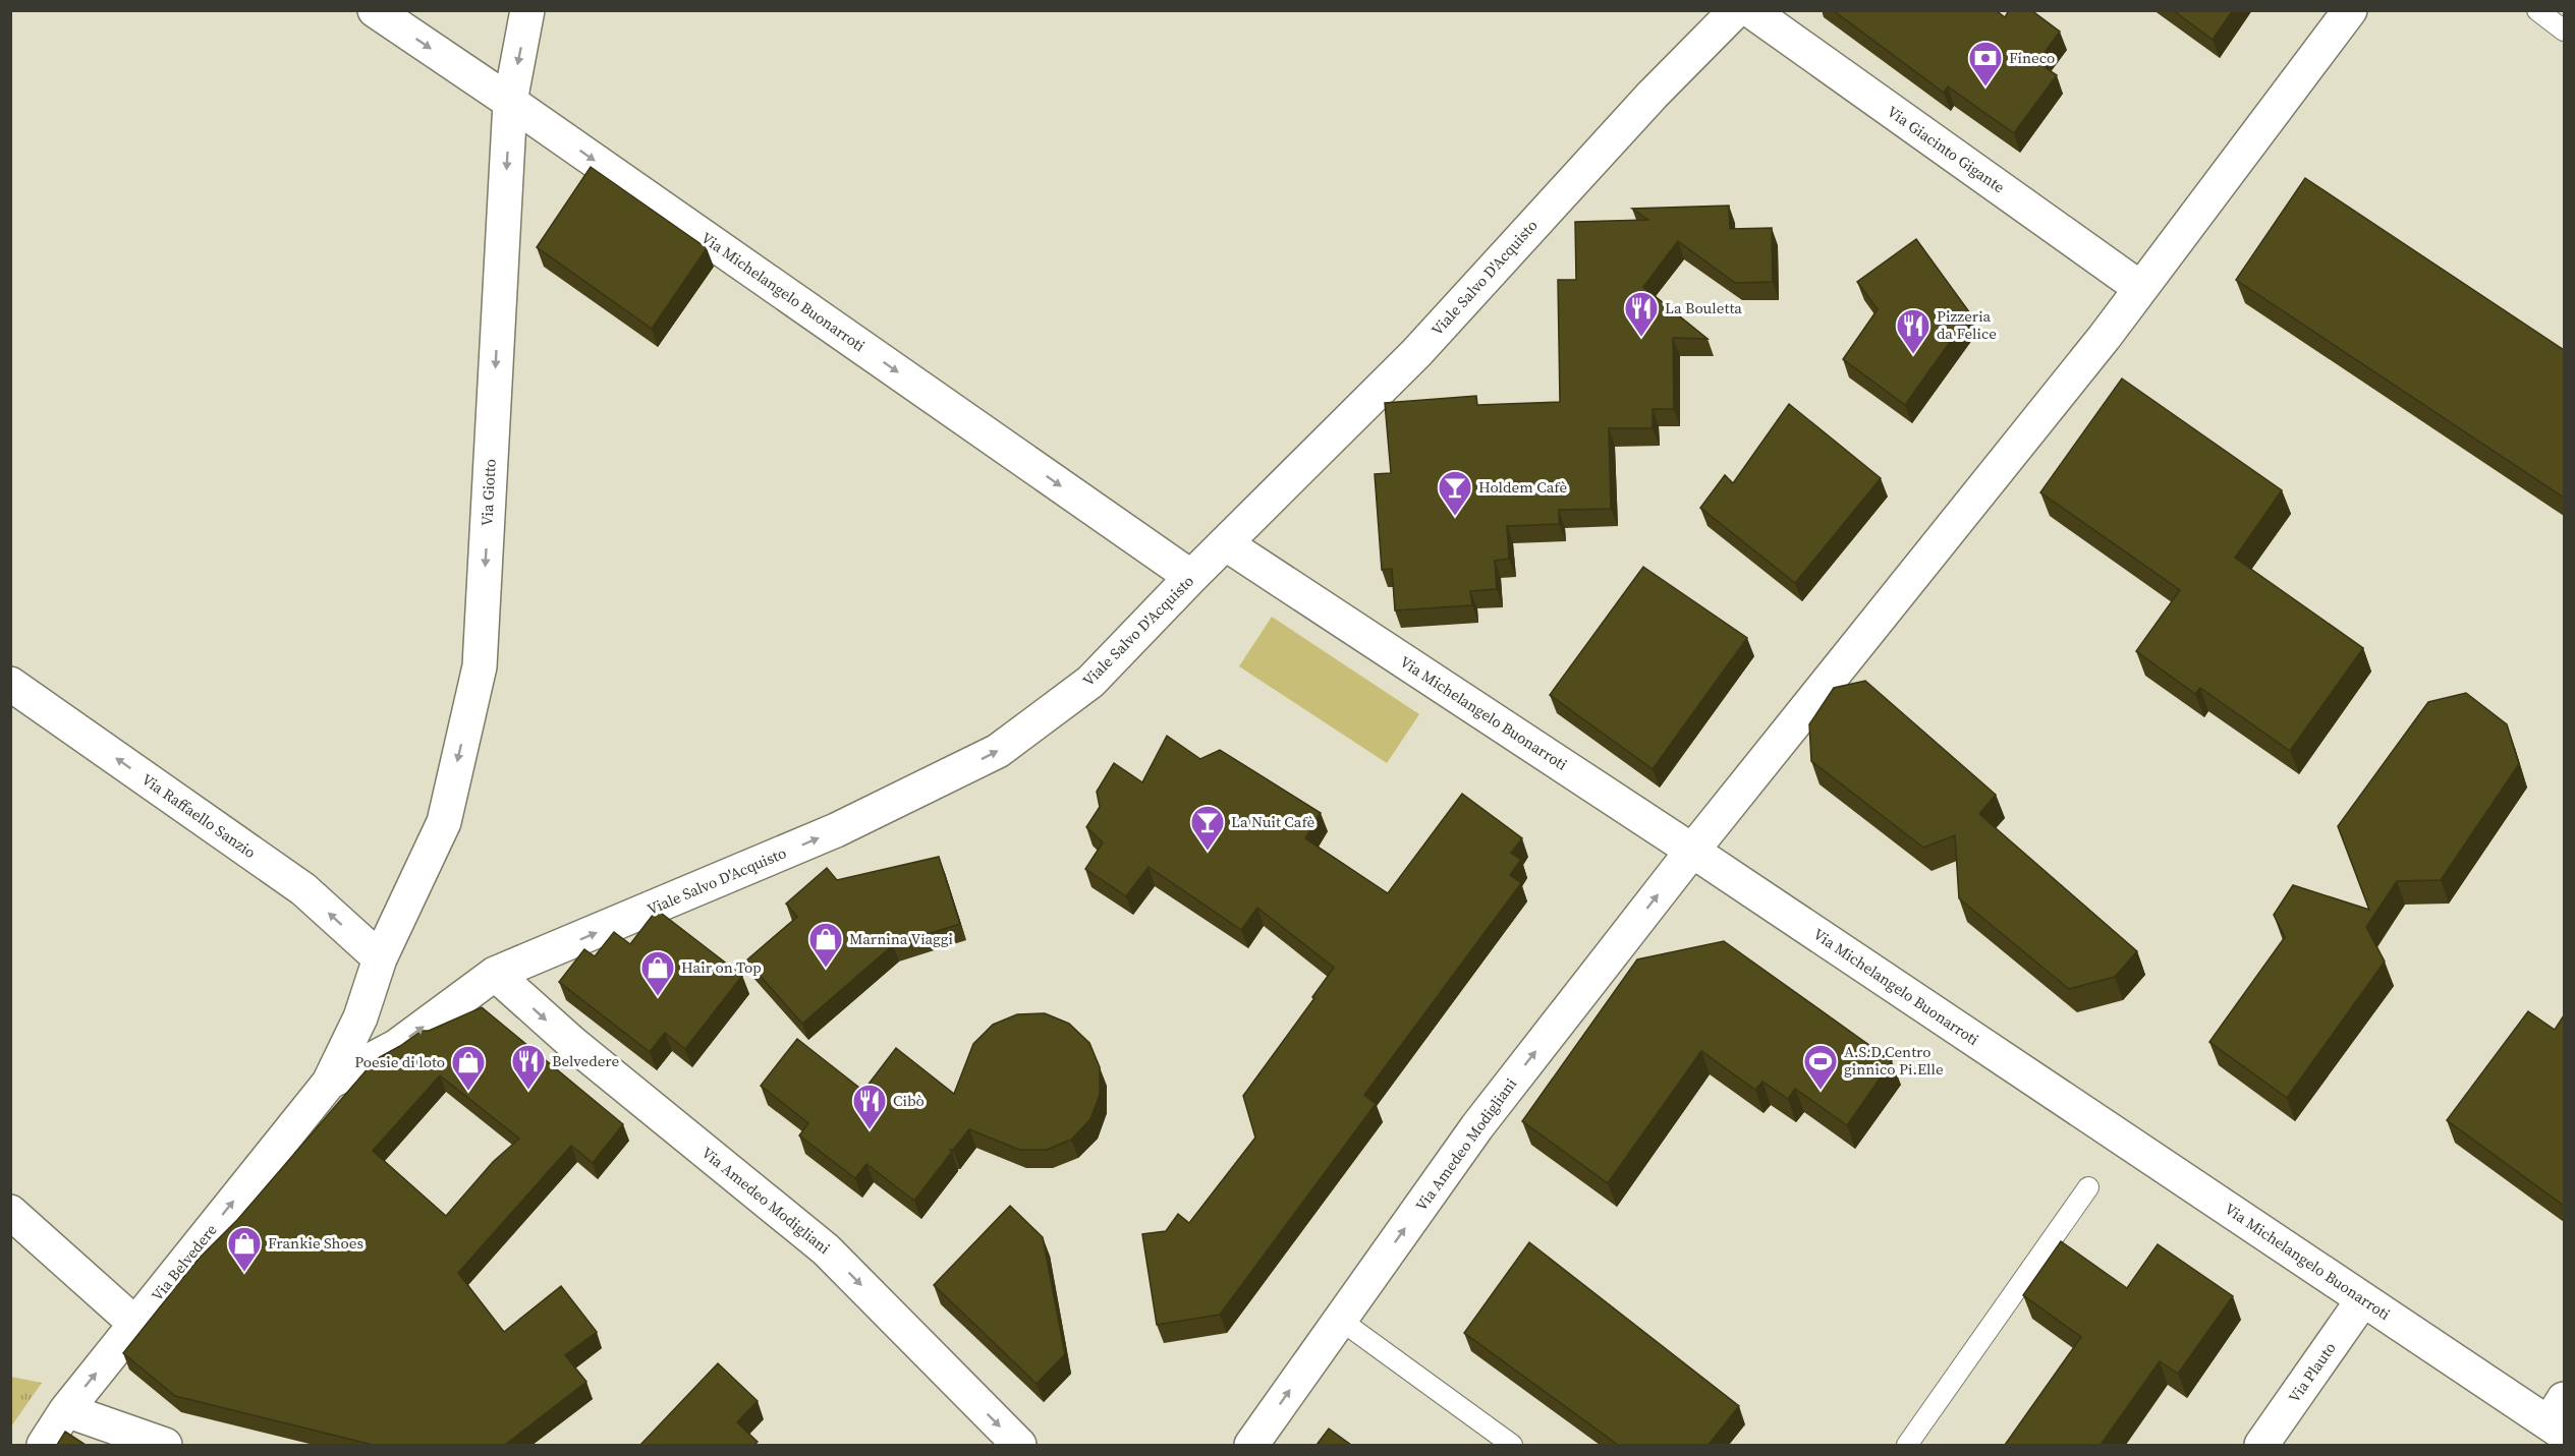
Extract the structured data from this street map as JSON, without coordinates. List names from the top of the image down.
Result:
{
  "streets": {
    "street": [
      "Via Giacinto Gigante",
      "Viale Salvo D'Acquisto",
      "Via Michelangelo Buonarroti",
      "Via Giotto",
      "Via Raffaello Sanzio",
      "Via Amedeo Modigliani",
      "Via Belvedere",
      "Via Plauto"
    ]
  },
  "crossings": [
    ["Via Giacinto Gigante", "Via Amedeo Modigliani"],
    ["Viale Salvo D'Acquisto", "Via Michelangelo Buonarroti"],
    ["Viale Salvo D'Acquisto", "Via Giotto"],
    ["Viale Salvo D'Acquisto", "Via Amedeo Modigliani"],
    ["Viale Salvo D'Acquisto", "Via Belvedere"],
    ["Via Michelangelo Buonarroti", "Via Giotto"],
    ["Via Michelangelo Buonarroti", "Via Amedeo Modigliani"],
    ["Via Michelangelo Buonarroti", "Via Plauto"],
    ["Via Giotto", "Via Raffaello Sanzio"],
    ["Via Giotto", "Via Belvedere"]
  ],
  "one_way": [
    "Viale Salvo D'Acquisto",
    "Via Michelangelo Buonarroti",
    "Via Giotto",
    "Via Raffaello Sanzio",
    "Via Belvedere"
  ],
  "places": {
    "bank": ["Fineco"],
    "restaurant": [
      "La Bouletta",
      "Pizzeria da Felice",
      "Belvedere",
      "Cibò"
    ],
    "bar": ["Holdem Cafè", "La Nuit Cafè"],
    "shop": [
      "Marnina Viaggi",
      "Hair on Top",
      "Poesie di loto",
      "Frankie Shoes"
    ],
    "sports": ["A.S.D.Centro ginnico Pi.Elle"]
  }
}
